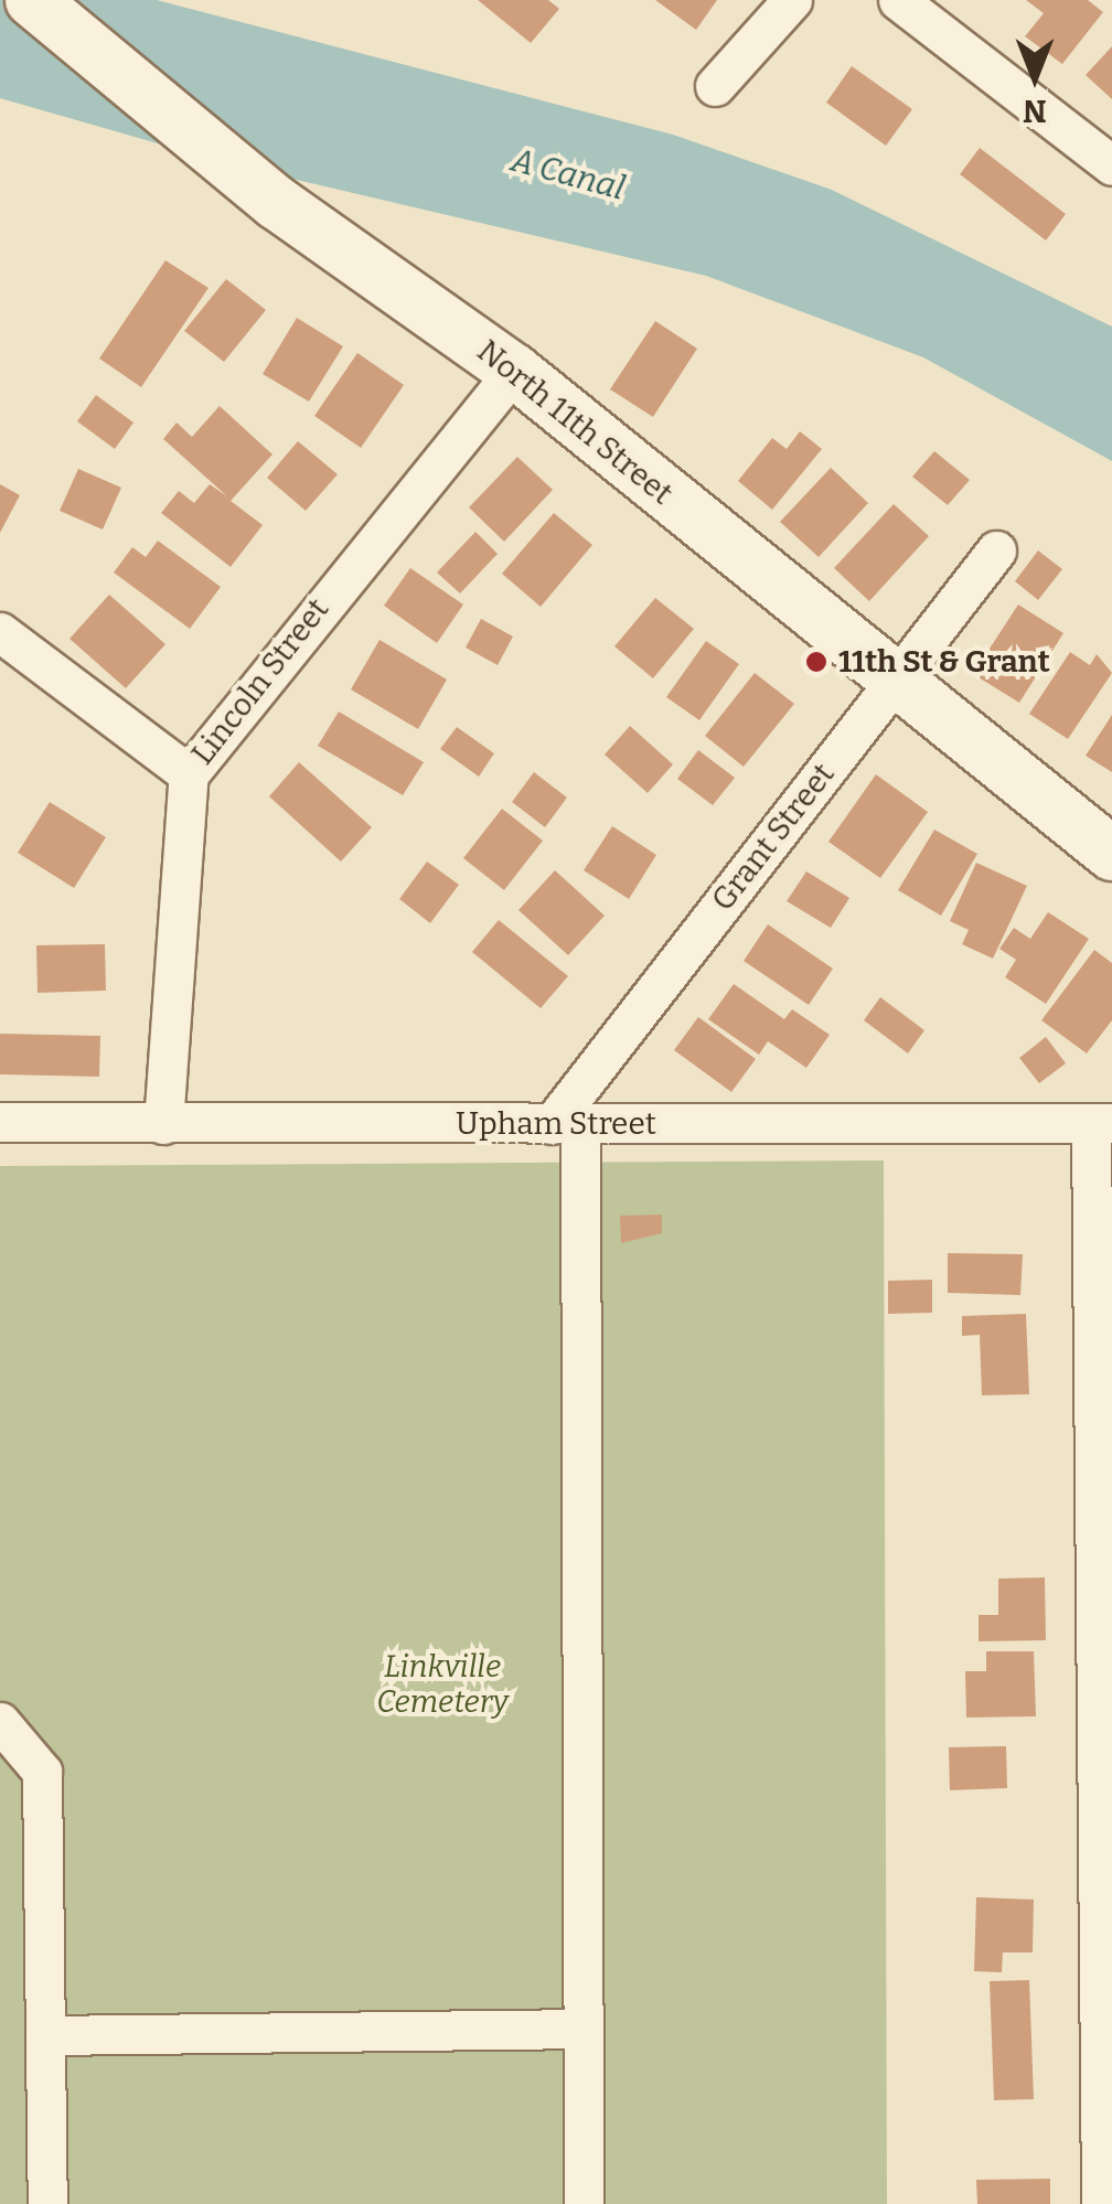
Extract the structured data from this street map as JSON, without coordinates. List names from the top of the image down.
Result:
{
  "streets": {
    "main road": ["North 11th Street"],
    "street": ["Lincoln Street", "Grant Street", "Upham Street"]
  },
  "crossings": [
    ["North 11th Street", "Lincoln Street"],
    ["North 11th Street", "Grant Street"],
    ["Lincoln Street", "Upham Street"],
    ["Grant Street", "Upham Street"]
  ],
  "water": ["A Canal"],
  "parks": ["Linkville Cemetery"],
  "places": ["11th St & Grant"],
  "north": "bottom"
}
